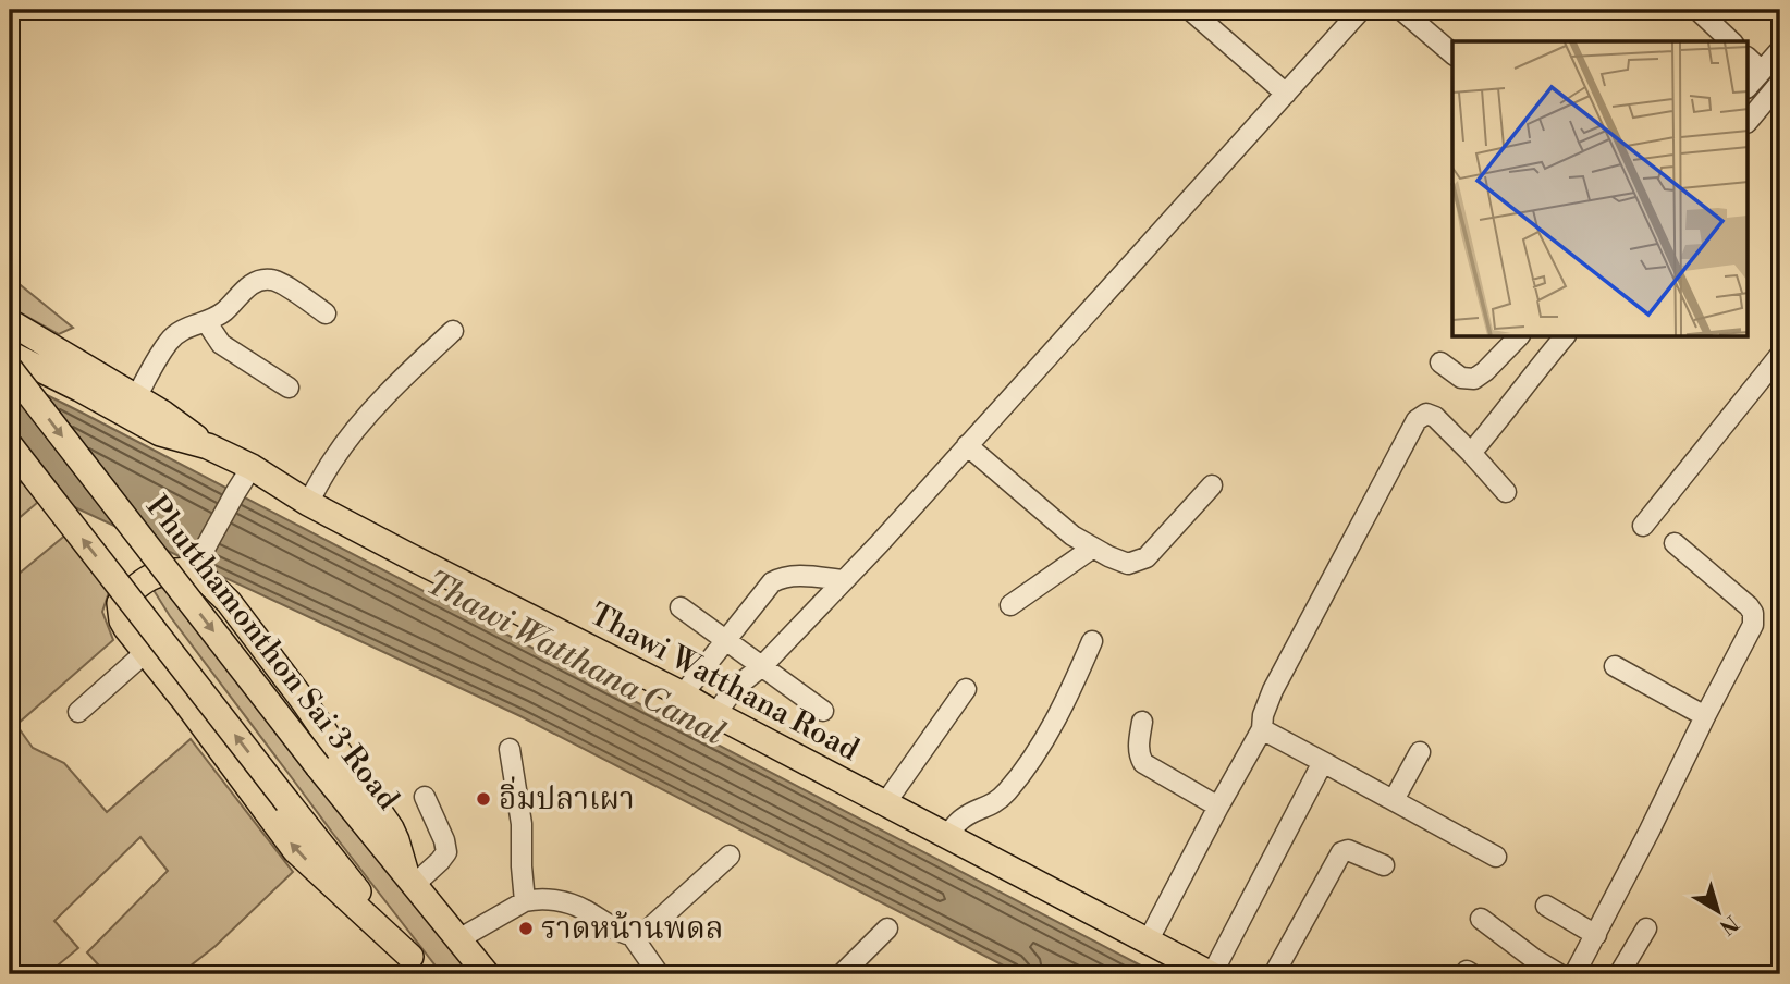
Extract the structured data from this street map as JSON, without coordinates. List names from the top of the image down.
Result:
{
  "streets": {
    "main road": ["Phutthamonthon Sai 3 Road", "Thawi Watthana Road"]
  },
  "water": ["Thawi Watthana Canal"],
  "places": ["อิ่มปลาเผา", "ราดหน้านพดล"],
  "north": "bottom right"
}
